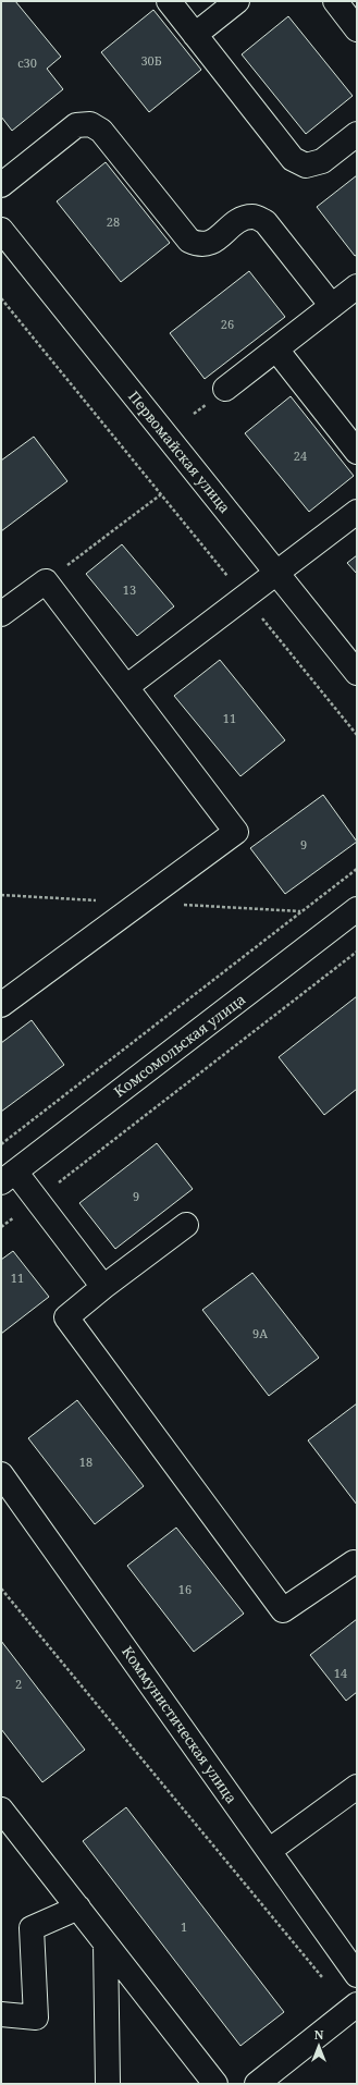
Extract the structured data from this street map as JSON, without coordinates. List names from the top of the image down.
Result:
{
  "streets": {
    "street": ["Первомайская улица", "Комсомольская улица", "Коммунистическая улица"]
  },
  "house_numbers": [
    "30Б",
    "с30",
    "28",
    "26",
    "24",
    "13",
    "11",
    "9",
    "9",
    "11",
    "9А",
    "18",
    "16",
    "14",
    "2",
    "1"
  ],
  "north": "top"
}
